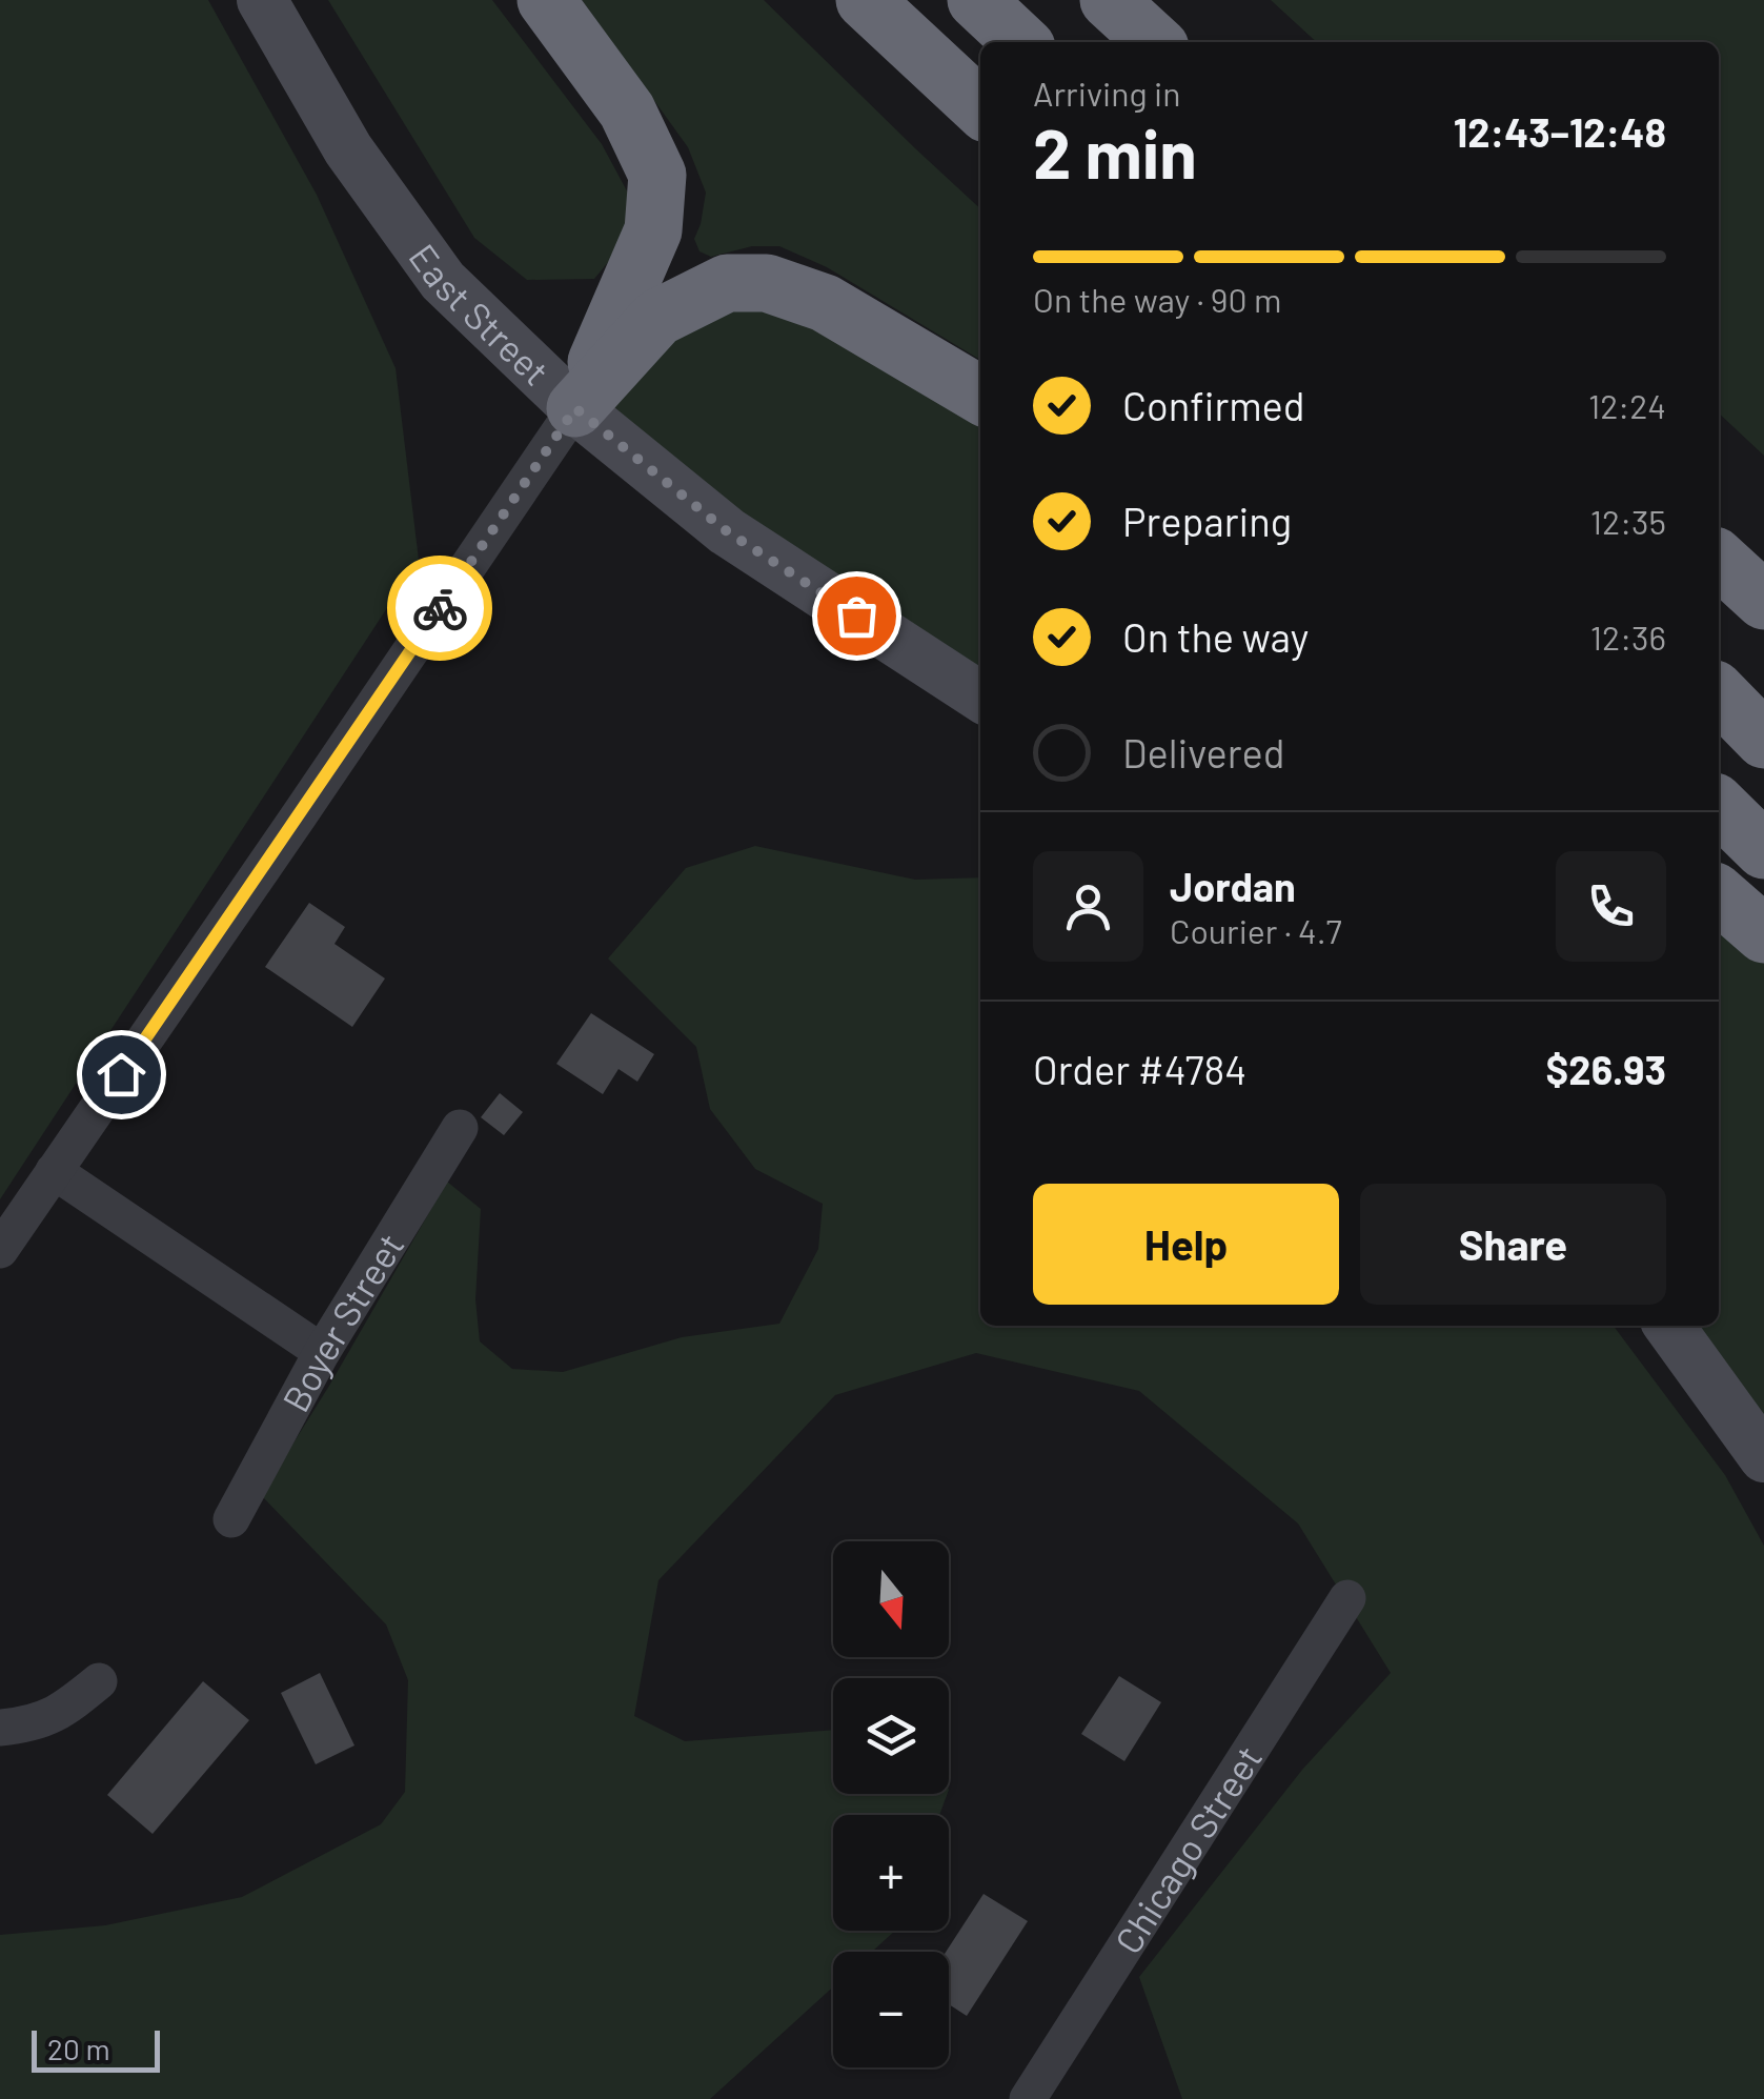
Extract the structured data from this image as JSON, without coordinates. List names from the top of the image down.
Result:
{
  "streets": {
    "main road": ["East Street"],
    "street": ["Boyer Street", "Chicago Street"]
  },
  "scale_bar": "20 m",
  "north": "bottom",
  "page": {
    "heading": ["2 min", "Arriving in", "12:43–12:48"],
    "panel": [
      "Jordan",
      "Courier · 4.7",
      "Order #4784",
      "$26.93"
    ],
    "bar": "On the way · 90 m",
    "list": [
      ["Confirmed", "12:24"],
      ["Preparing", "12:35"],
      ["On the way", "12:36"],
      "Delivered"
    ],
    "buttons": ["Help", "Share"],
    "map_buttons": ["+", "−"],
    "scale": "20 m"
  }
}
